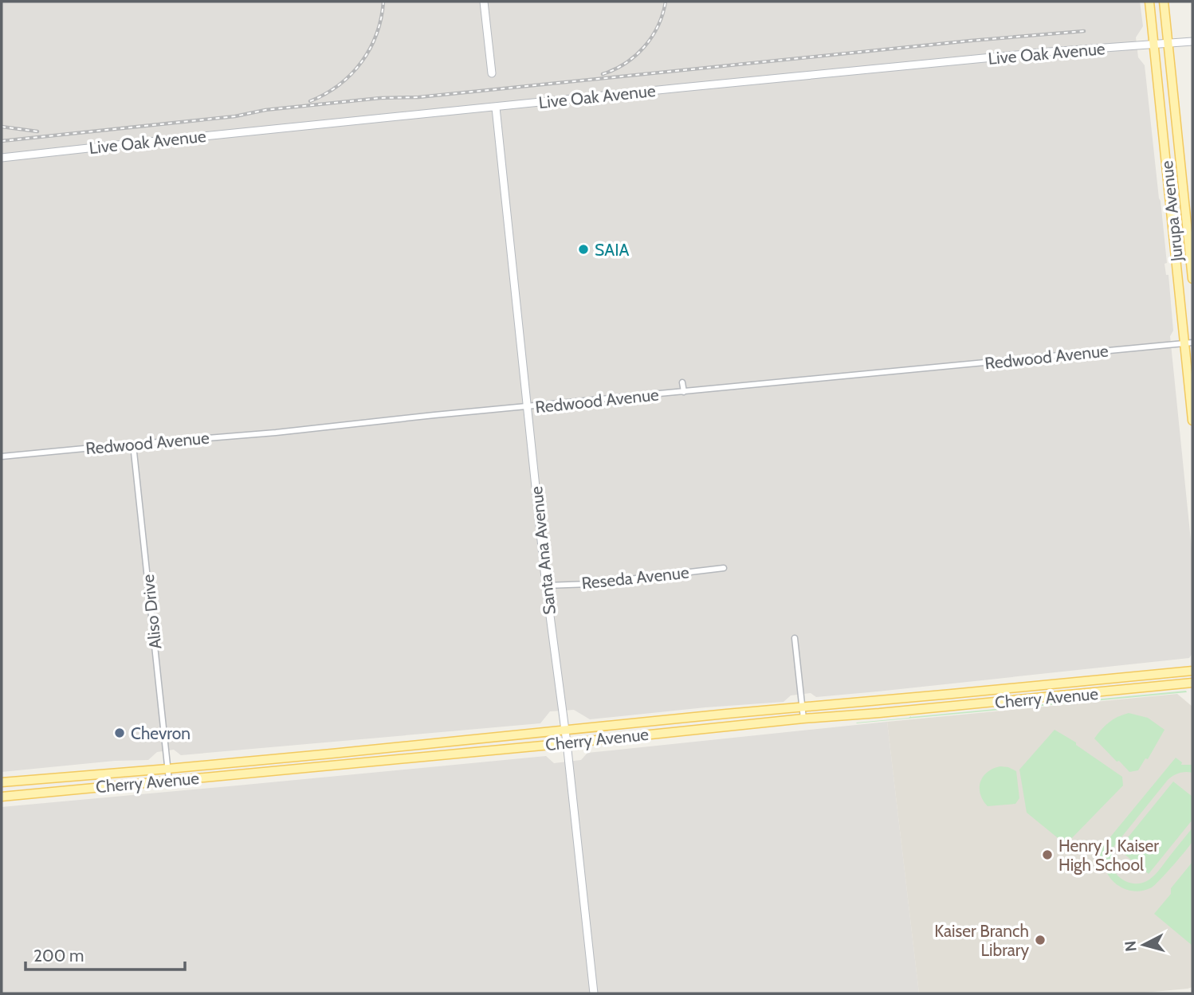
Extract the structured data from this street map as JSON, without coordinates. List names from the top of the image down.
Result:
{
  "streets": {
    "main road": ["Jurupa Avenue", "Cherry Avenue"],
    "street": [
      "Live Oak Avenue",
      "Redwood Avenue",
      "Santa Ana Avenue",
      "Reseda Avenue",
      "Aliso Drive"
    ]
  },
  "crossings": [
    ["Live Oak Avenue", "Jurupa Avenue"],
    ["Live Oak Avenue", "Santa Ana Avenue"],
    ["Jurupa Avenue", "Redwood Avenue"],
    ["Redwood Avenue", "Santa Ana Avenue"],
    ["Redwood Avenue", "Aliso Drive"],
    ["Santa Ana Avenue", "Reseda Avenue"],
    ["Santa Ana Avenue", "Cherry Avenue"],
    ["Aliso Drive", "Cherry Avenue"]
  ],
  "places": [
    "SAIA",
    "Chevron",
    "Henry J. Kaiser High School",
    "Kaiser Branch Library"
  ],
  "scale_bar": "200 m",
  "north": "left"
}
